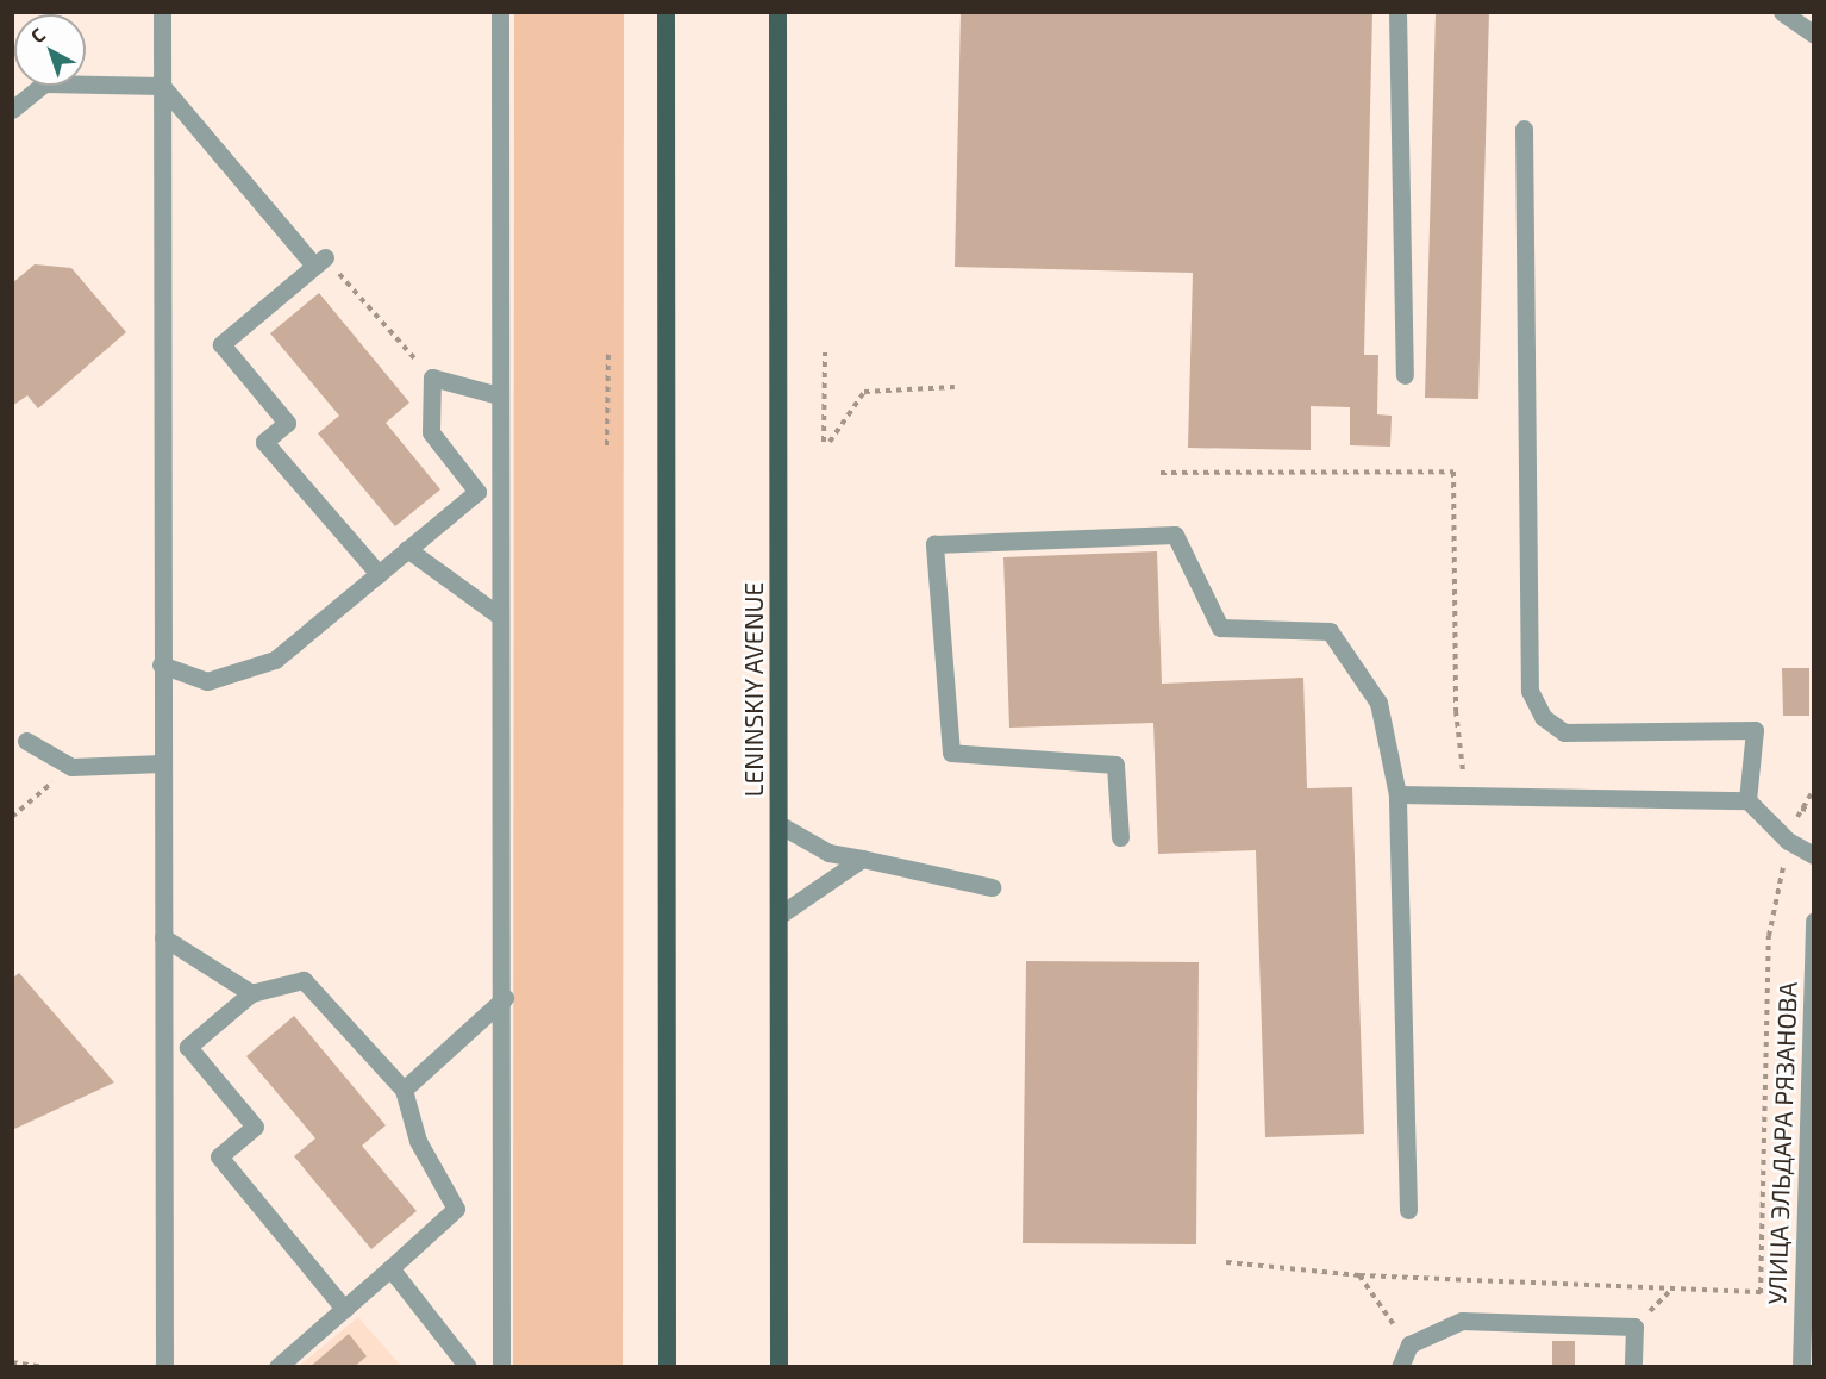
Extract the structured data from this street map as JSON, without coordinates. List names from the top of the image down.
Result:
{
  "streets": {
    "main road": ["LENINSKIY AVENUE"],
    "street": ["УЛИЦА ЭЛЬДАРА РЯЗАНОВА"]
  },
  "north": "top left"
}
